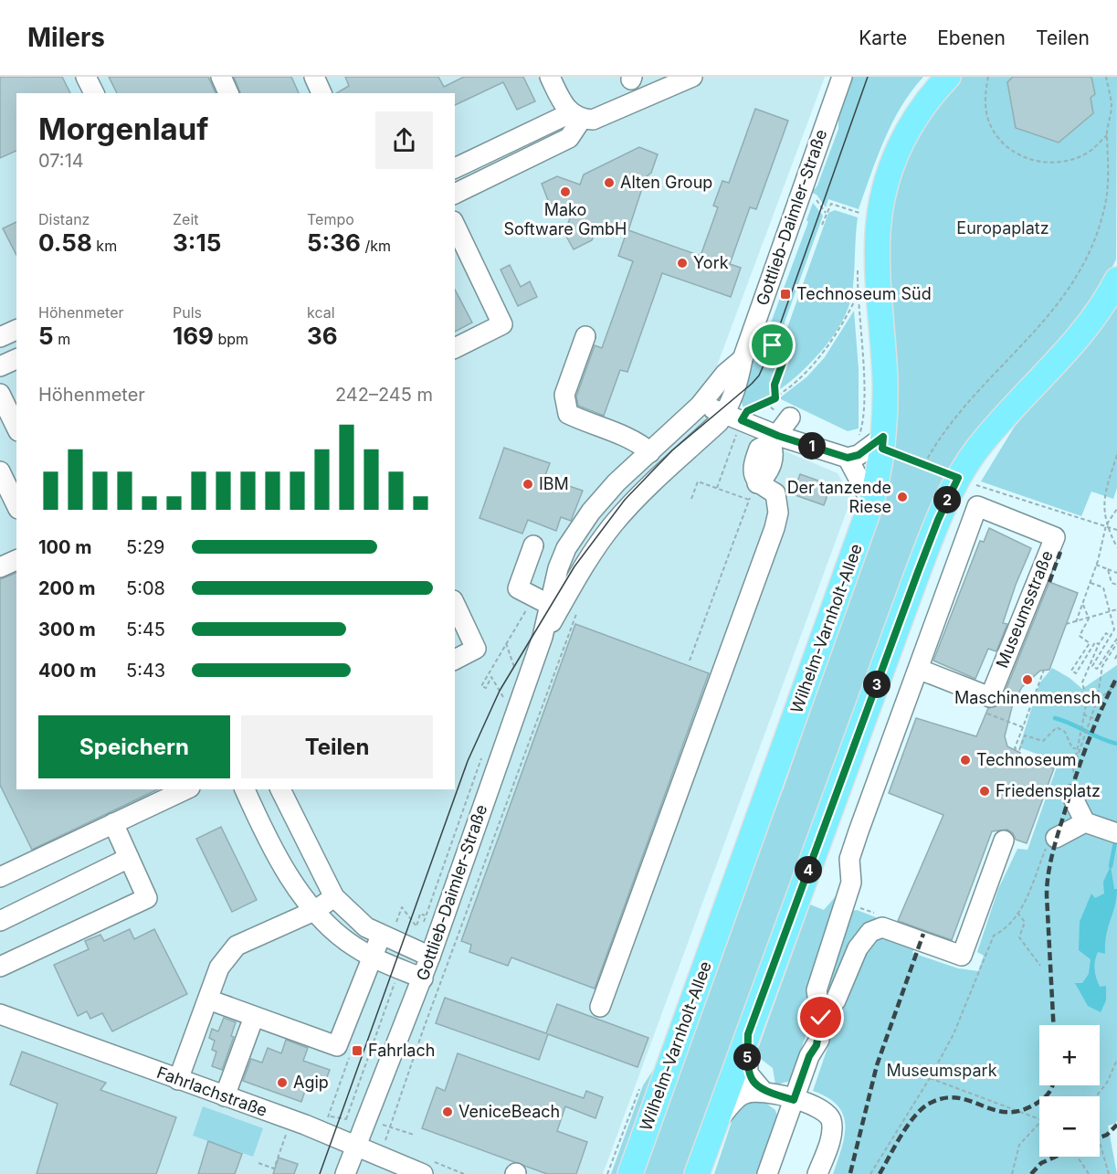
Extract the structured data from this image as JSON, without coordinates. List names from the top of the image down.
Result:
{
  "streets": {
    "main road": ["Wilhelm-Varnholt-Allee"],
    "street": ["Gottlieb-Daimler-Straße", "Museumsstraße", "Fahrlachstraße"]
  },
  "crossings": [
    ["Gottlieb-Daimler-Straße", "Fahrlachstraße"]
  ],
  "parks": ["Europaplatz", "Museumspark"],
  "places": {
    "other": [
      "Alten Group",
      "Mako Software GmbH",
      "York",
      "IBM",
      "Der tanzende Riese",
      "Maschinenmensch",
      "Technoseum",
      "Friedensplatz",
      "Agip",
      "VeniceBeach"
    ],
    "transit": ["Technoseum Süd", "Fahrlach"]
  },
  "page": {
    "header": "Milers",
    "nav": ["Karte", "Ebenen", "Teilen"],
    "heading": ["Morgenlauf", "07:14"],
    "stats": [
      ["Distanz", "0.58 km"],
      ["Zeit", "3:15"],
      ["Tempo", "5:36 /km"],
      ["Höhenmeter", "5 m"],
      ["Puls", "169 bpm"],
      ["kcal", "36"]
    ],
    "chart": ["Höhenmeter", "242–245 m"],
    "pins": [
      "1",
      "2",
      "3",
      "4",
      "5"
    ],
    "list": [
      {
        "name": "100 m",
        "note": "5:29"
      },
      {
        "name": "200 m",
        "note": "5:08"
      },
      {
        "name": "300 m",
        "note": "5:45"
      },
      {
        "name": "400 m",
        "note": "5:43"
      }
    ],
    "buttons": ["Speichern", "Teilen"],
    "map_buttons": ["+", "−"]
  }
}
